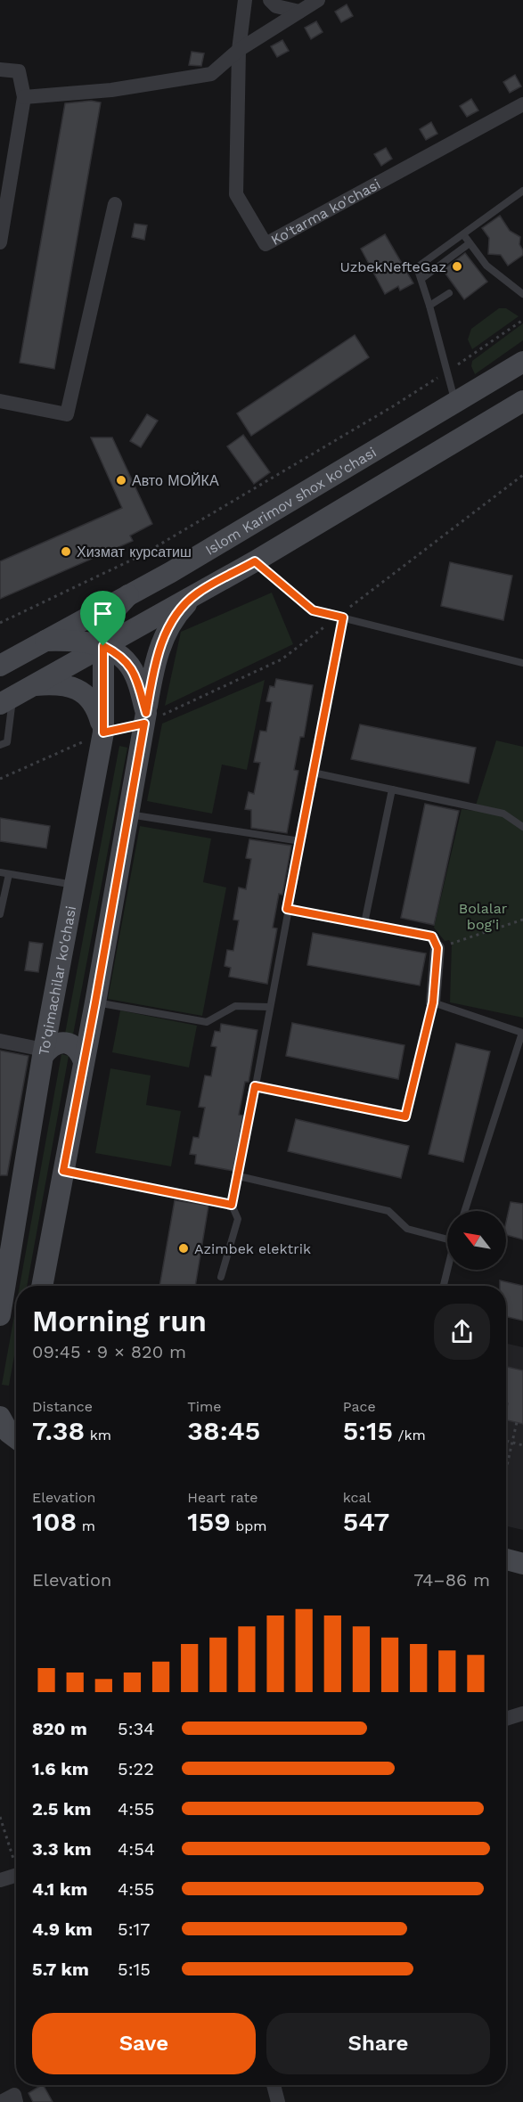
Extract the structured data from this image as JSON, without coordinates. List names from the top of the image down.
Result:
{
  "streets": {
    "main road": ["Islom Karimov shox ko'chasi", "To'qimachilar ko'chasi"],
    "street": ["Ko'tarma ko'chasi"]
  },
  "crossings": [
    ["Islom Karimov shox ko'chasi", "To'qimachilar ko'chasi"]
  ],
  "parks": ["Bolalar bog'i"],
  "places": [
    "UzbekNefteGaz",
    "Авто МОЙКА",
    "Хизмат курсатиш",
    "Azimbek elektrik"
  ],
  "north": "top left",
  "page": {
    "heading": ["Morning run", "09:45 · 9 × 820 m"],
    "stats": [
      ["Distance", "7.38 km"],
      ["Time", "38:45"],
      ["Pace", "5:15 /km"],
      ["Elevation", "108 m"],
      ["Heart rate", "159 bpm"],
      ["kcal", "547"]
    ],
    "chart": ["Elevation", "74–86 m"],
    "list": [
      {
        "name": "820 m",
        "note": "5:34"
      },
      {
        "name": "1.6 km",
        "note": "5:22"
      },
      {
        "name": "2.5 km",
        "note": "4:55"
      },
      {
        "name": "3.3 km",
        "note": "4:54"
      },
      {
        "name": "4.1 km",
        "note": "4:55"
      },
      {
        "name": "4.9 km",
        "note": "5:17"
      },
      {
        "name": "5.7 km",
        "note": "5:15"
      }
    ],
    "buttons": ["Save", "Share"]
  }
}
